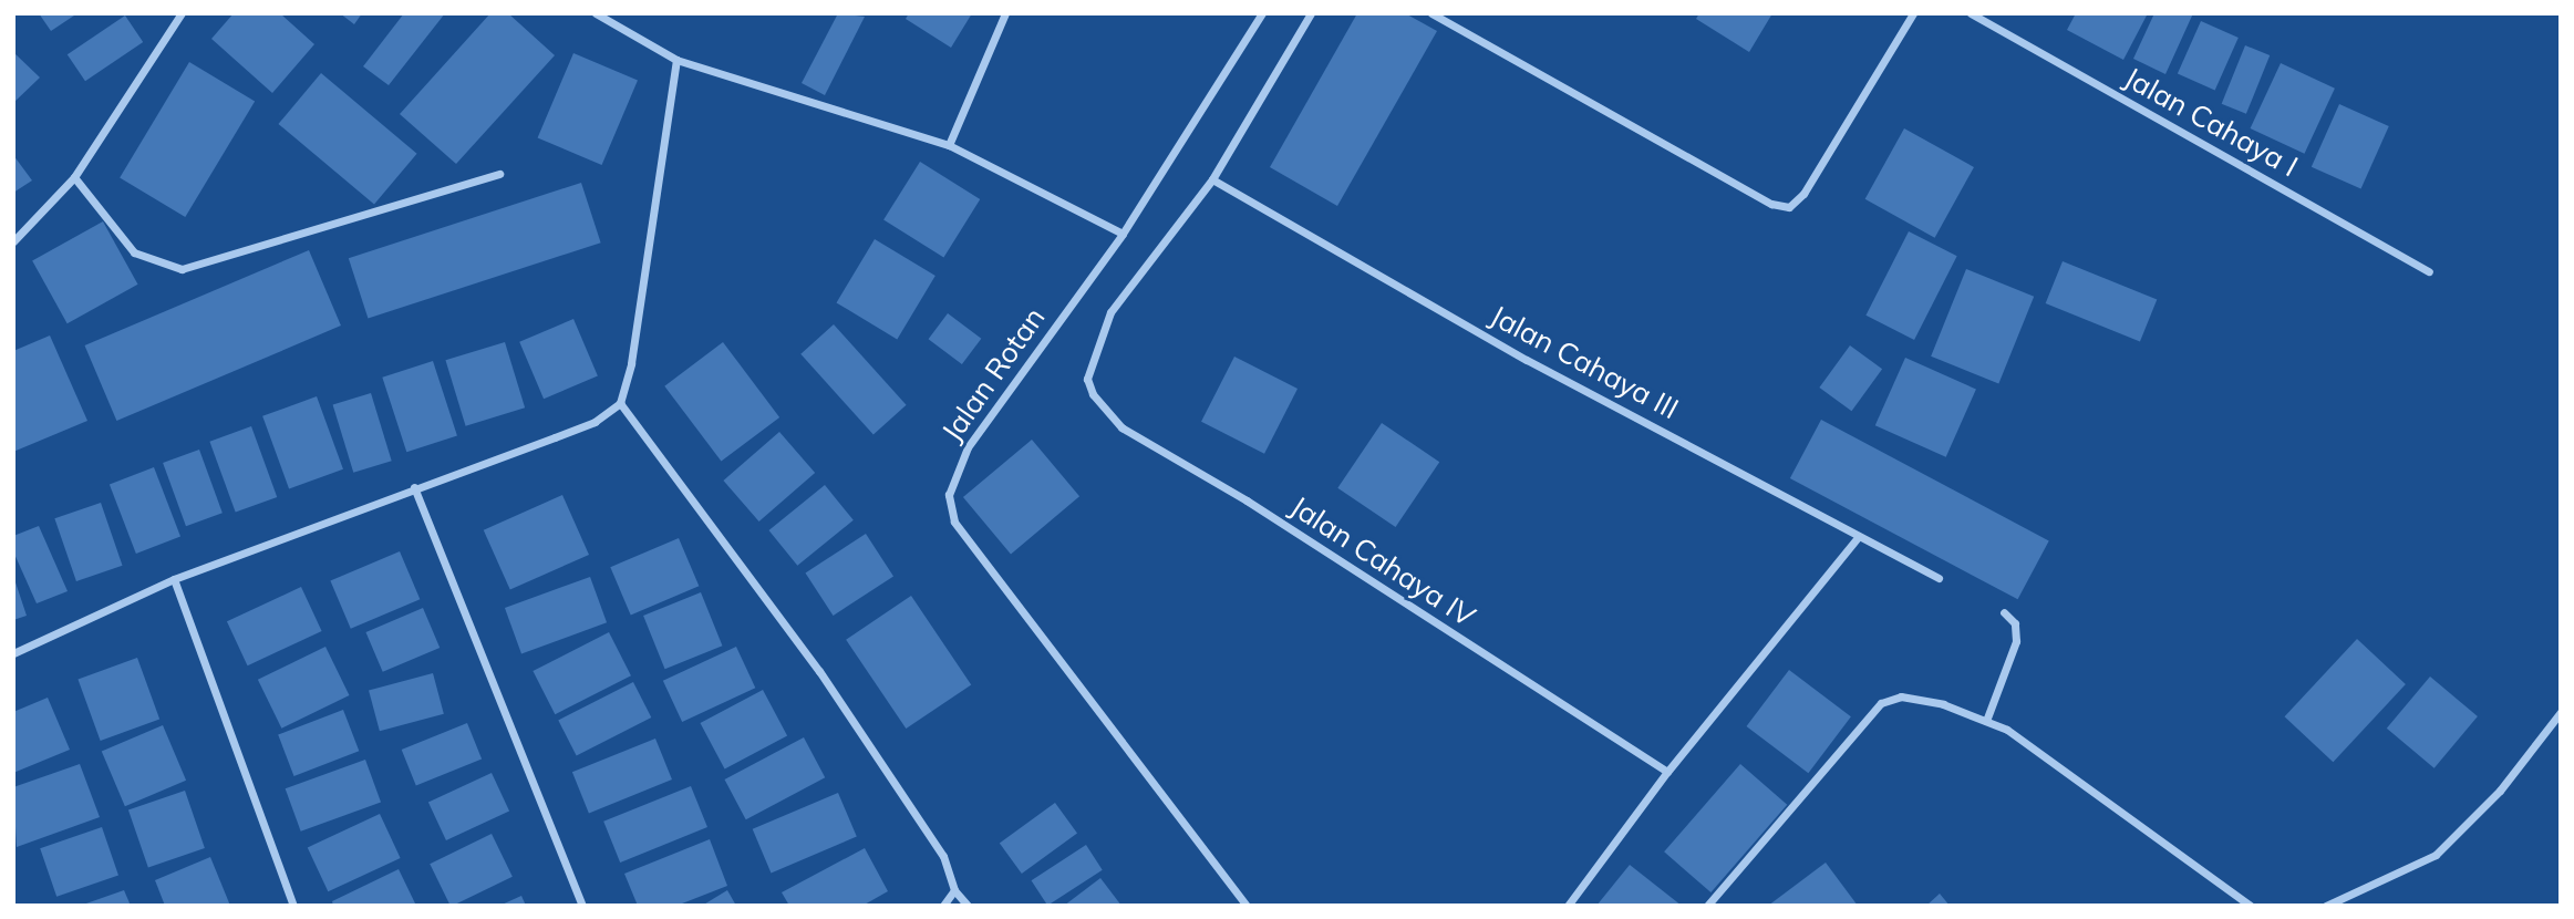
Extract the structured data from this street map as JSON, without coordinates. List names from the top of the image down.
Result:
{
  "streets": {
    "street": [
      "Jalan Cahaya I",
      "Jalan Cahaya III",
      "Jalan Rotan",
      "Jalan Cahaya IV"
    ]
  },
  "crossings": [
    ["Jalan Cahaya III", "Jalan Cahaya IV"]
  ]
}
